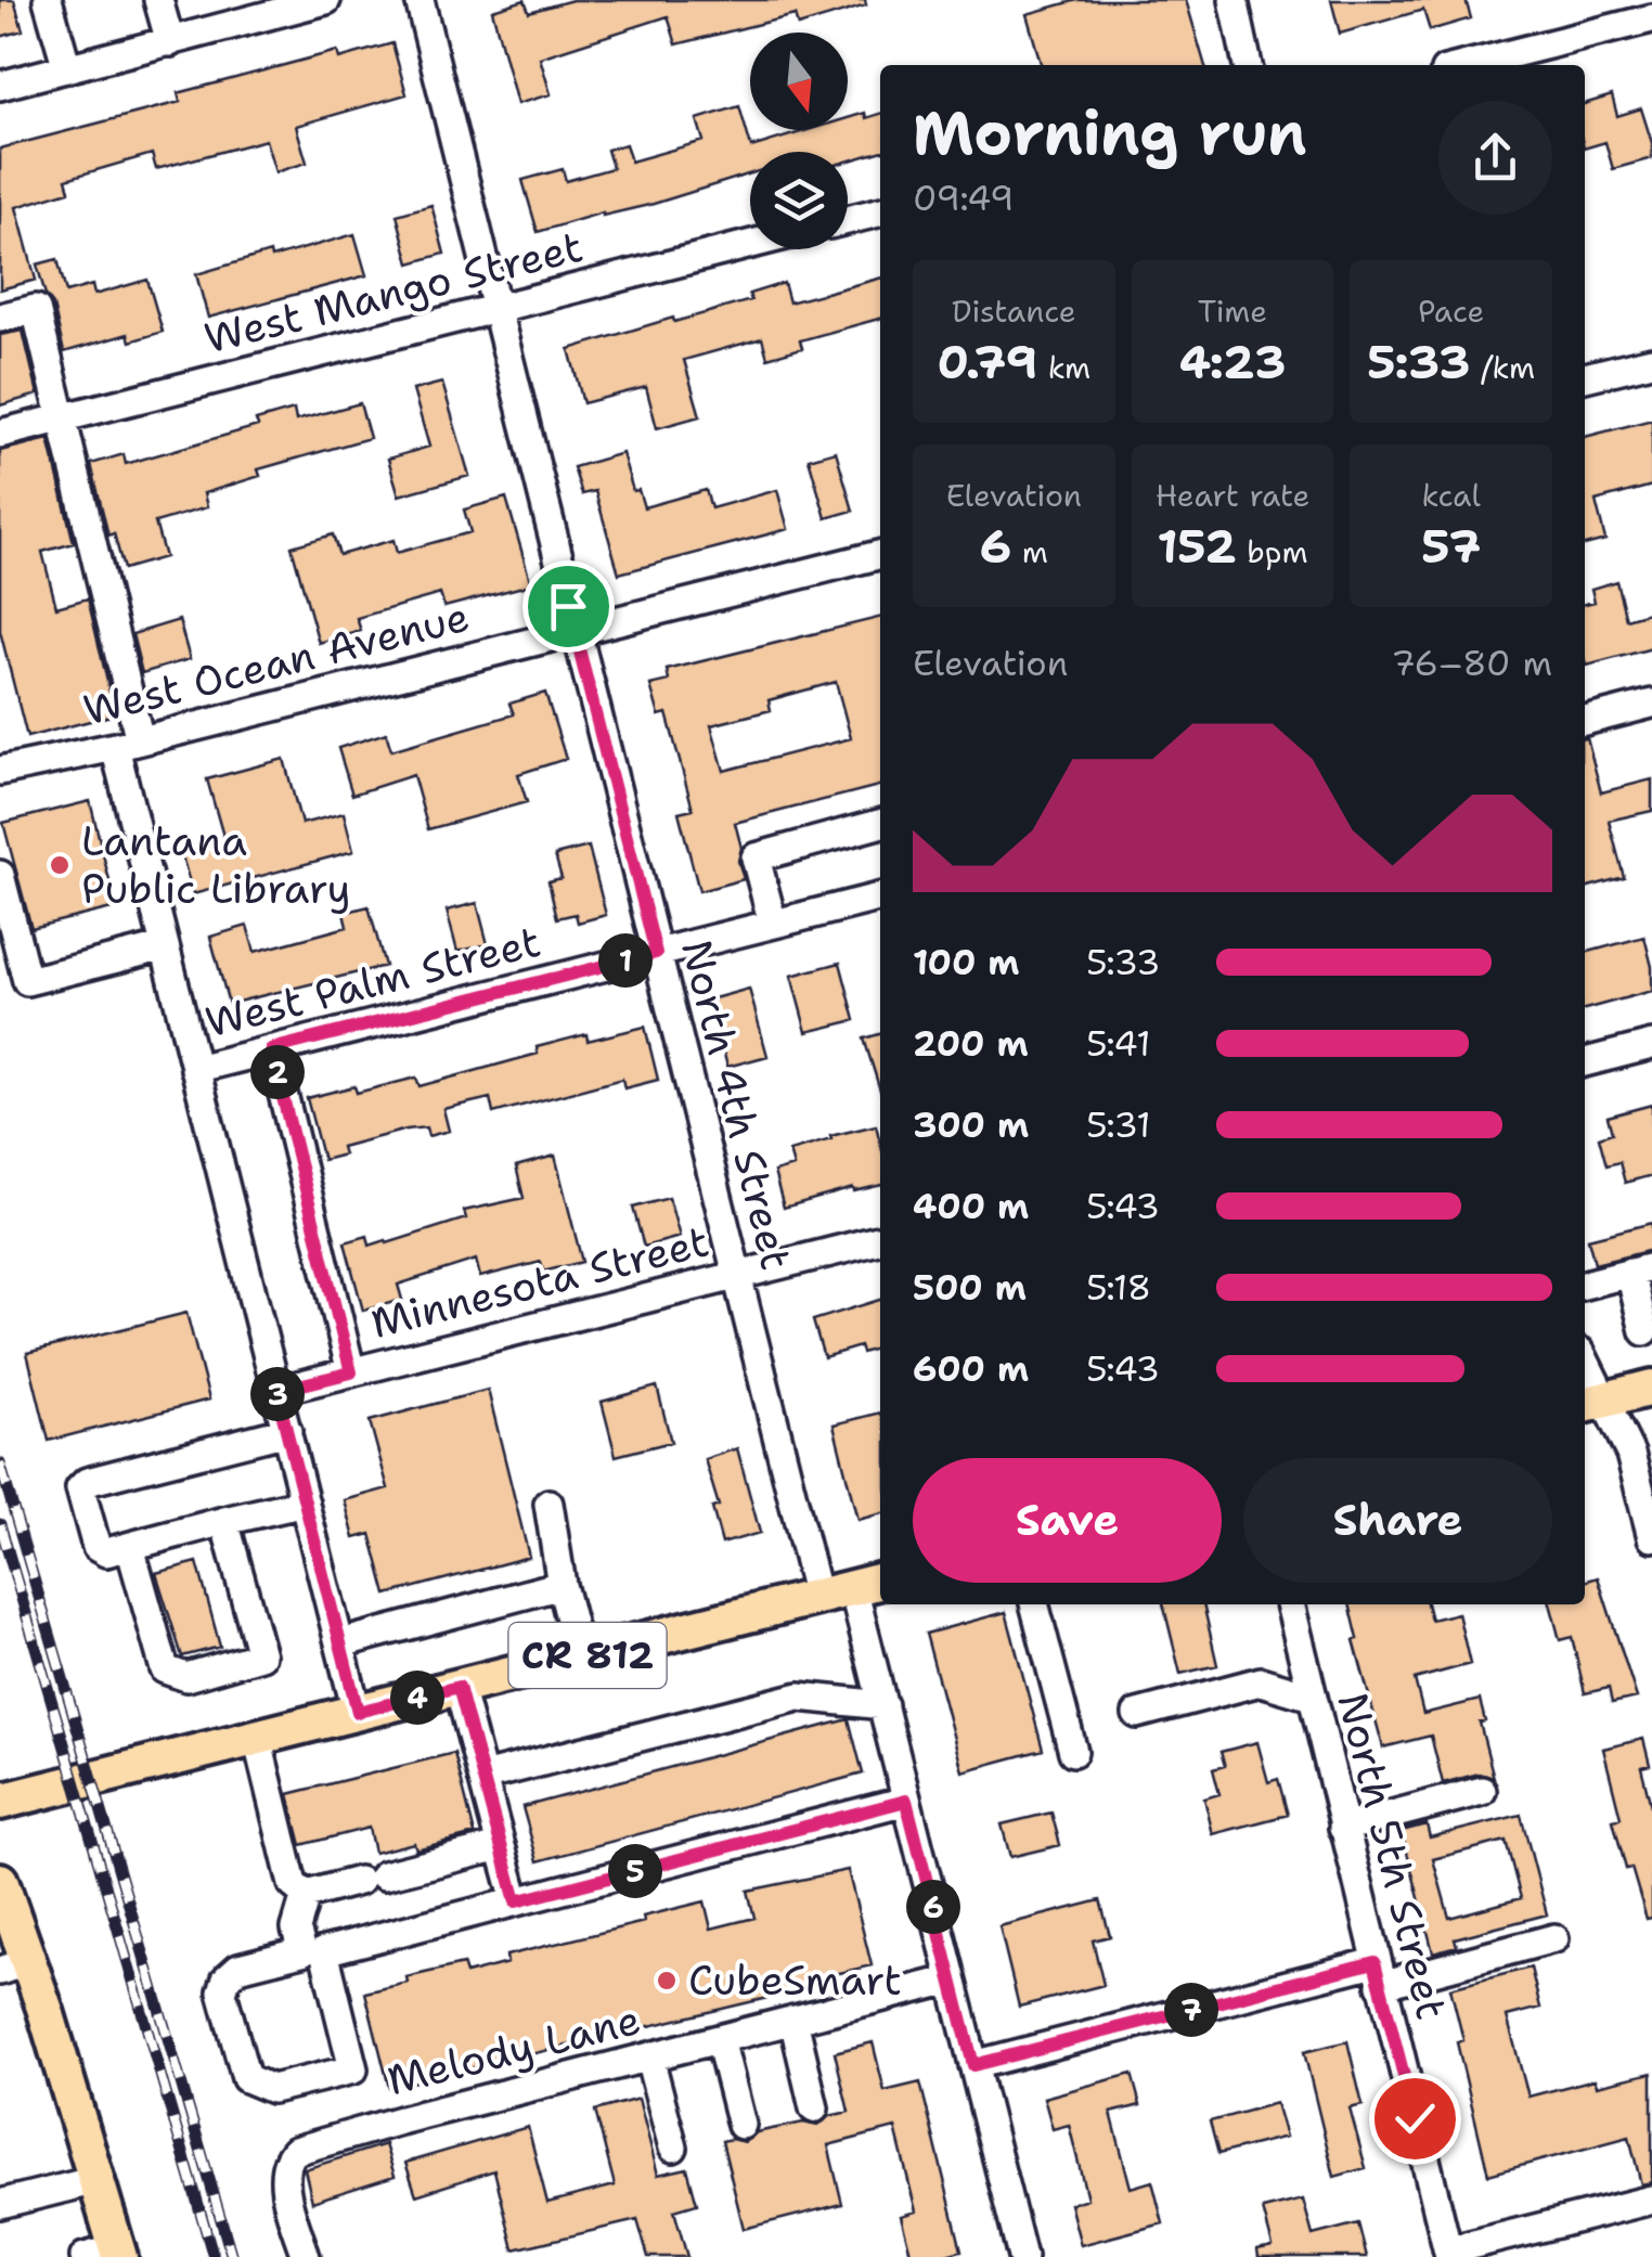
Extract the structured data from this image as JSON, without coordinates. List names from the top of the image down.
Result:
{
  "streets": {
    "main road": ["CR 812"],
    "street": [
      "West Mango Street",
      "West Ocean Avenue",
      "West Palm Street",
      "North 4th Street",
      "Minnesota Street",
      "North 5th Street",
      "Melody Lane"
    ]
  },
  "crossings": [
    ["West Mango Street", "North 4th Street"],
    ["West Ocean Avenue", "North 4th Street"],
    ["West Palm Street", "North 4th Street"],
    ["North 4th Street", "Minnesota Street"],
    ["North 4th Street", "CR 812"]
  ],
  "places": ["Lantana Public Library", "CubeSmart"],
  "north": "bottom",
  "page": {
    "heading": ["Morning run", "09:49"],
    "stats": [
      ["Distance", "0.79 km"],
      ["Time", "4:23"],
      ["Pace", "5:33 /km"],
      ["Elevation", "6 m"],
      ["Heart rate", "152 bpm"],
      ["kcal", "57"]
    ],
    "chart": ["Elevation", "76–80 m"],
    "list": [
      {
        "name": "100 m",
        "note": "5:33"
      },
      {
        "name": "200 m",
        "note": "5:41"
      },
      {
        "name": "300 m",
        "note": "5:31"
      },
      {
        "name": "400 m",
        "note": "5:43"
      },
      {
        "name": "500 m",
        "note": "5:18"
      },
      {
        "name": "600 m",
        "note": "5:43"
      }
    ],
    "pins": [
      "1",
      "2",
      "3",
      "4",
      "5",
      "6",
      "7"
    ],
    "buttons": ["Save", "Share"]
  }
}
